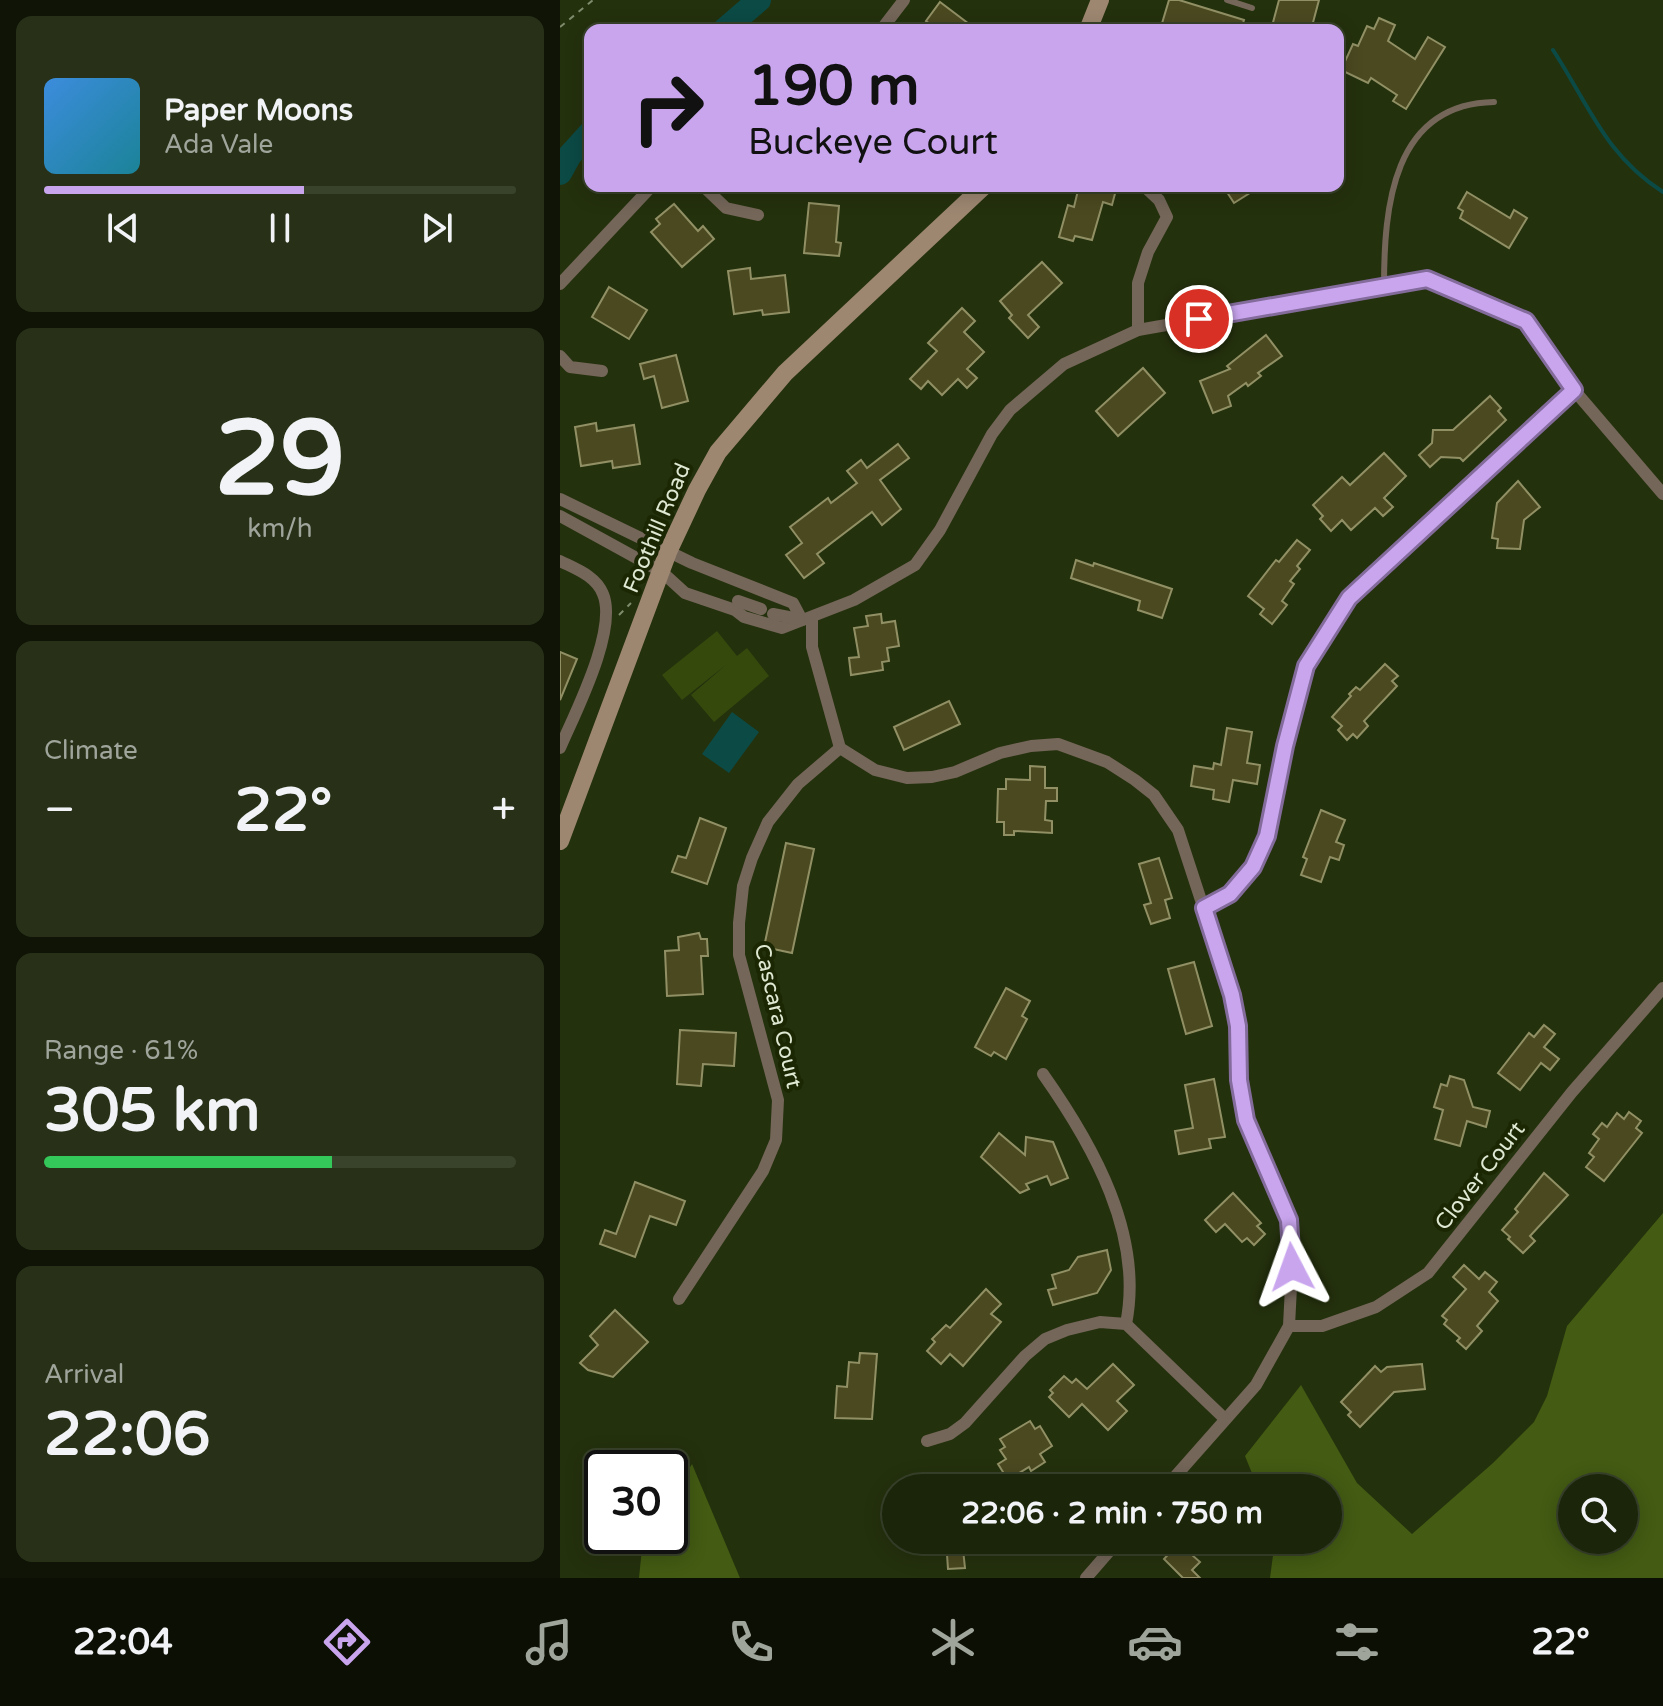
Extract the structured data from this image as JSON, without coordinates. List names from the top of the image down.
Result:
{
  "streets": {
    "main road": ["Foothill Road"],
    "street": ["Cascara Court", "Clover Court"]
  },
  "page": {
    "turn": ["190 m", "Buckeye Court"],
    "song": ["Paper Moons", "Ada Vale"],
    "tile": [
      ["29", "km/h"],
      "Climate",
      ["Range · 61%", "305 km"],
      ["Arrival", "22:06"]
    ],
    "heat": ["−", "22°", "+"],
    "limit": "30",
    "trip": "22:06 · 2 min · 750 m",
    "tabs": ["22:04", "22°"]
  }
}
